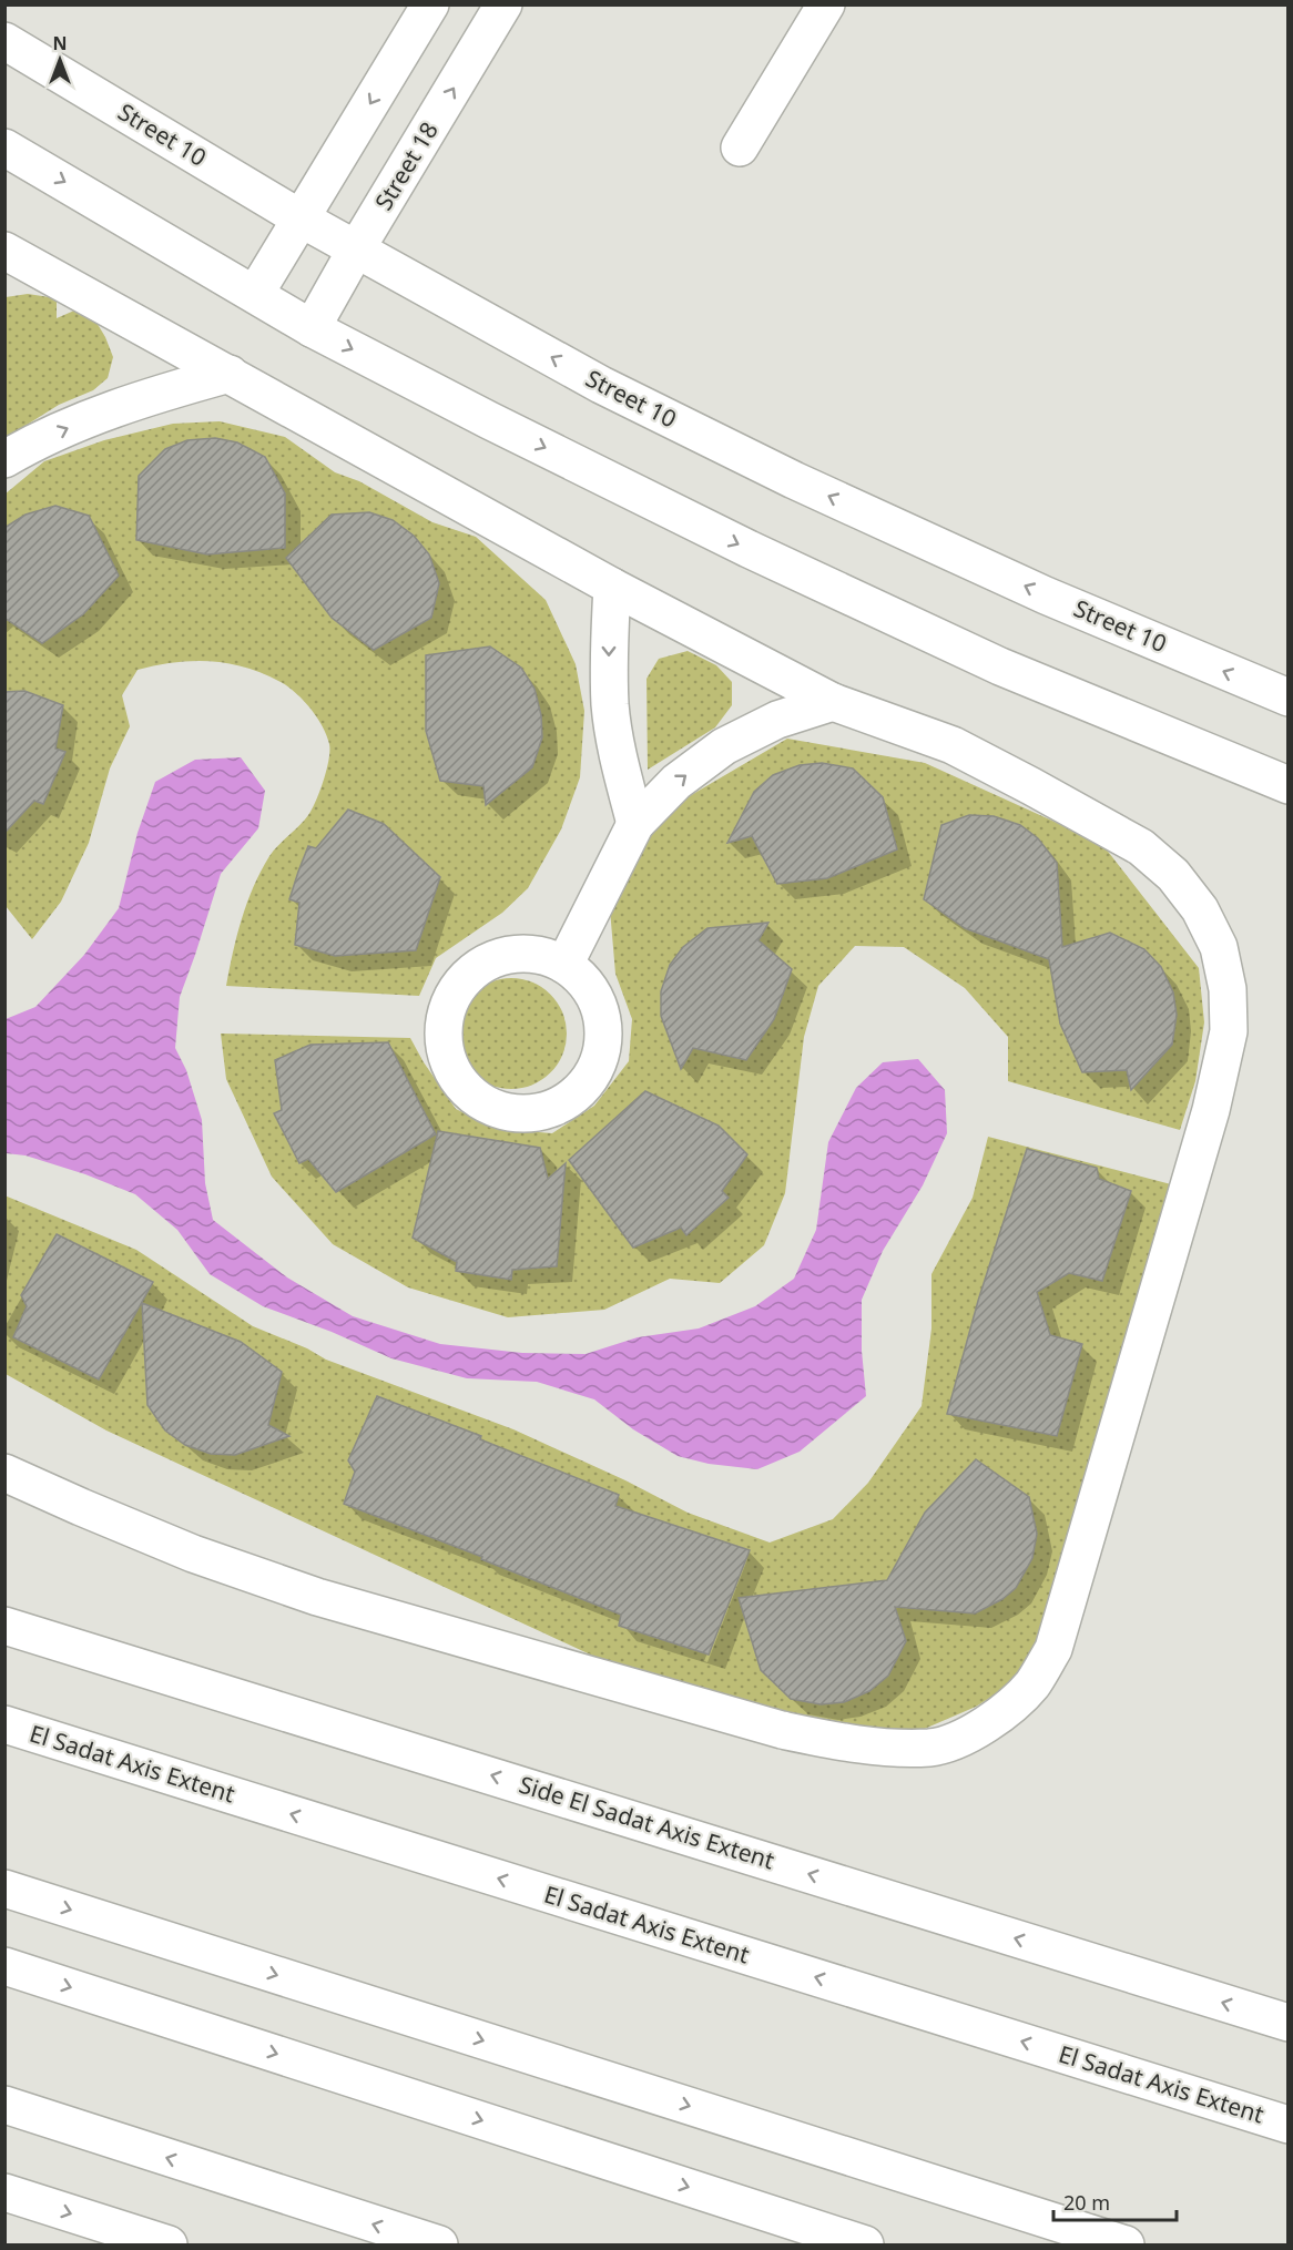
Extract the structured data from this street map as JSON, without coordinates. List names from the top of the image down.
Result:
{
  "streets": {
    "street": [
      "Street 10",
      "Street 18",
      "El Sadat Axis Extent",
      "Side El Sadat Axis Extent"
    ]
  },
  "crossings": [
    ["Street 10", "Street 18"]
  ],
  "scale_bar": "20 m",
  "north": "top"
}
